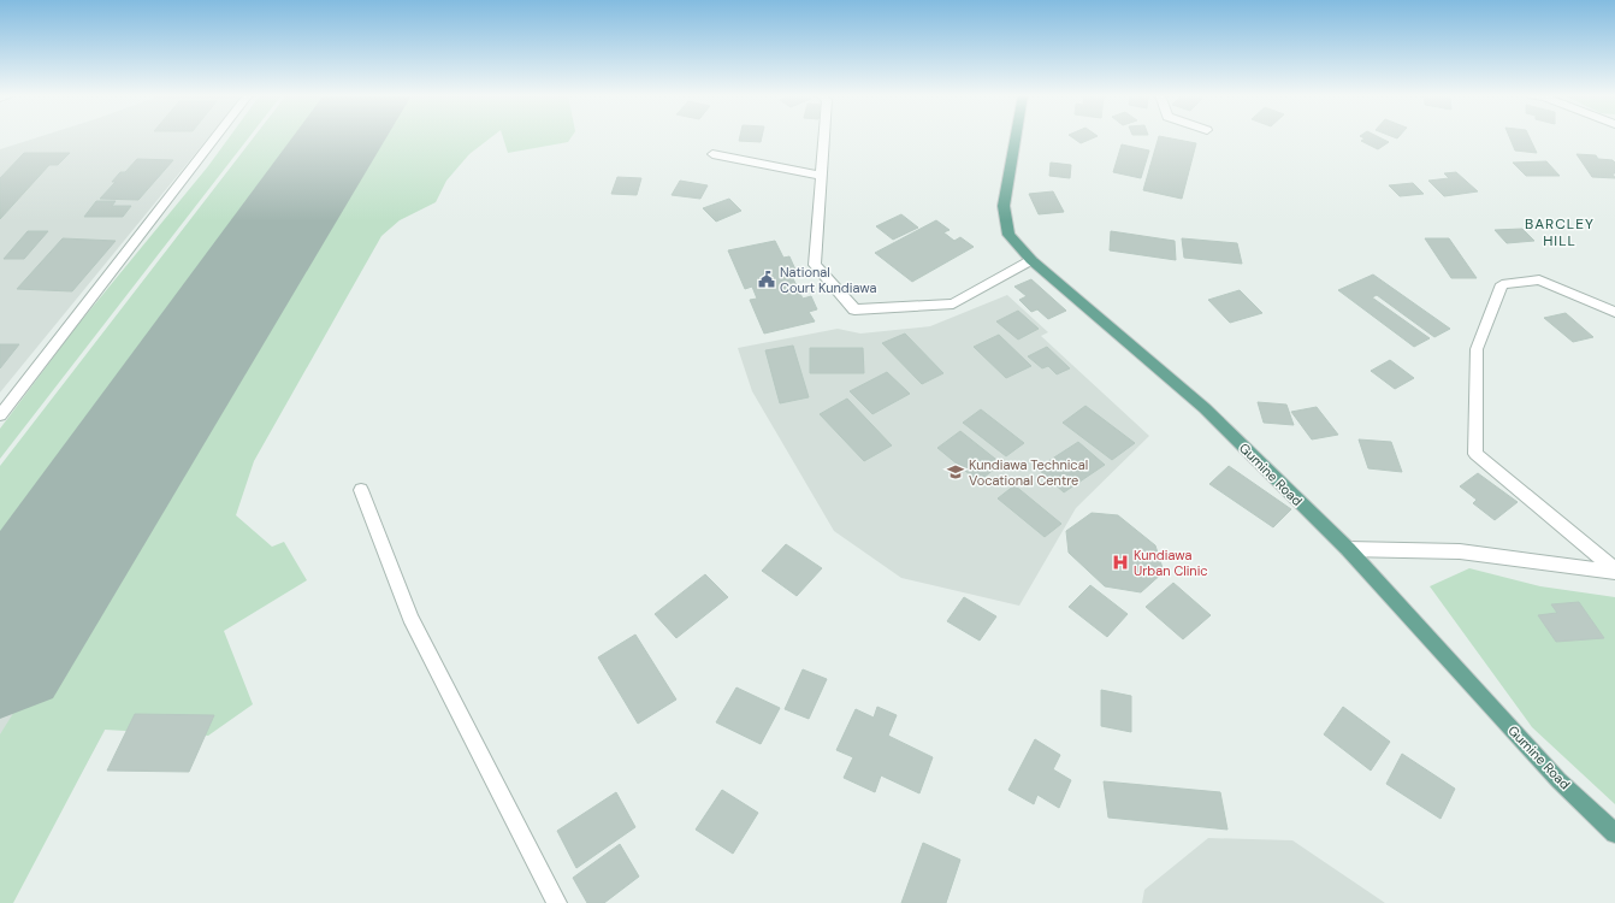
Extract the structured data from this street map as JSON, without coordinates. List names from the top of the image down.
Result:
{
  "streets": {
    "main road": ["Gumine Road"]
  },
  "districts": ["BARCLEY HILL"],
  "places": {
    "public building": ["National Court Kundiawa"],
    "school or university": ["Kundiawa Technical Vocational Centre"],
    "hospital": ["Kundiawa Urban Clinic"]
  }
}
